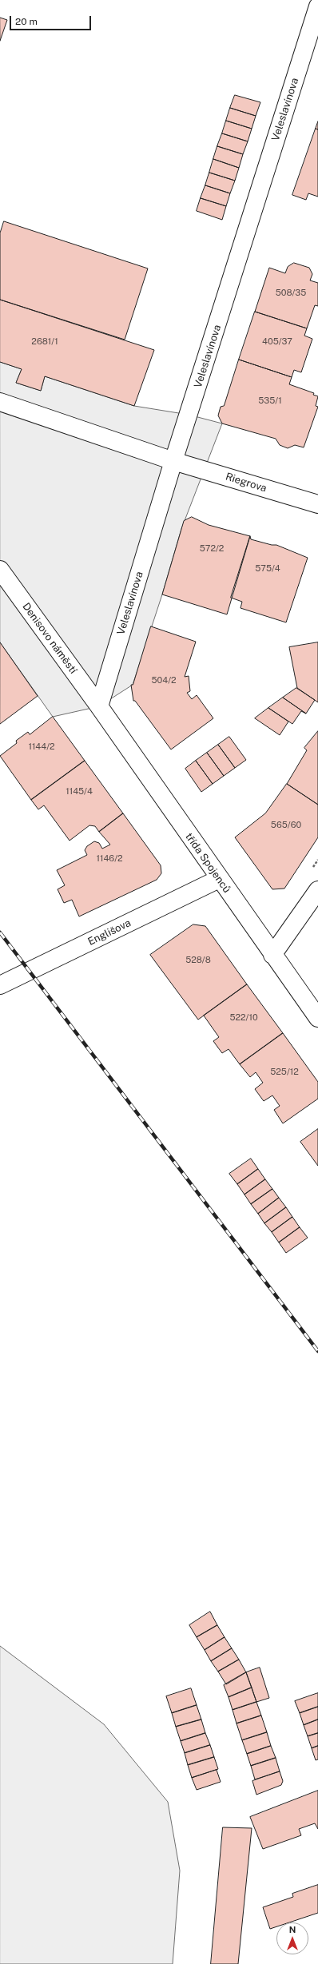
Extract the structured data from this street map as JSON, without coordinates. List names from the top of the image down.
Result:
{
  "streets": {
    "street": [
      "Veleslavínova",
      "Riegrova",
      "Denisovo náměstí",
      "třída Spojenců",
      "Englišova"
    ]
  },
  "crossings": [
    ["Veleslavínova", "Riegrova"],
    ["Veleslavínova", "Denisovo náměstí"],
    ["Veleslavínova", "třída Spojenců"],
    ["Denisovo náměstí", "třída Spojenců"],
    ["třída Spojenců", "Englišova"]
  ],
  "house_numbers": [
    "508/35",
    "2681/1",
    "405/37",
    "535/1",
    "572/2",
    "575/4",
    "504/2",
    "1144/2",
    "1145/4",
    "565/60",
    "1146/2",
    "528/8",
    "522/10",
    "525/12"
  ],
  "scale_bar": "20 m",
  "north": "top"
}
